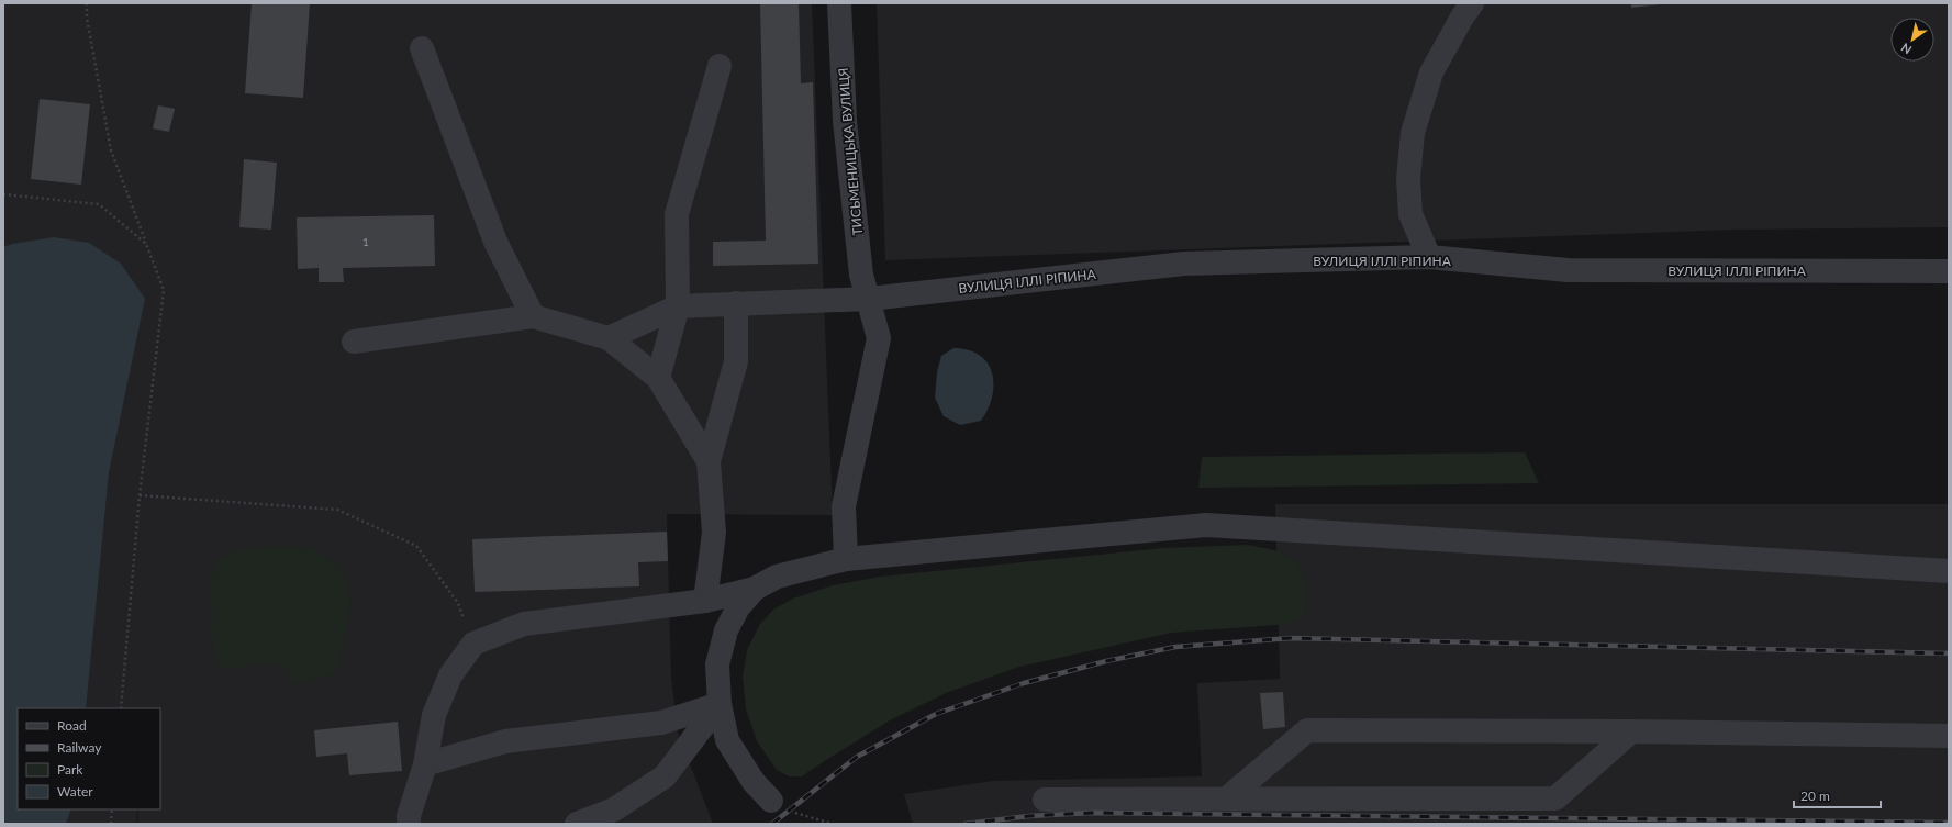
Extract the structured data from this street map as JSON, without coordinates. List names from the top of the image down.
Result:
{
  "streets": {
    "street": ["ТИСЬМЕНИЦЬКА ВУЛИЦЯ", "ВУЛИЦЯ ІЛЛІ РІПИНА"]
  },
  "crossings": [
    ["ТИСЬМЕНИЦЬКА ВУЛИЦЯ", "ВУЛИЦЯ ІЛЛІ РІПИНА"]
  ],
  "house_numbers": ["1"],
  "legend": [
    "Road",
    "Railway",
    "Park",
    "Water"
  ],
  "scale_bar": "20 m",
  "north": "bottom left"
}
